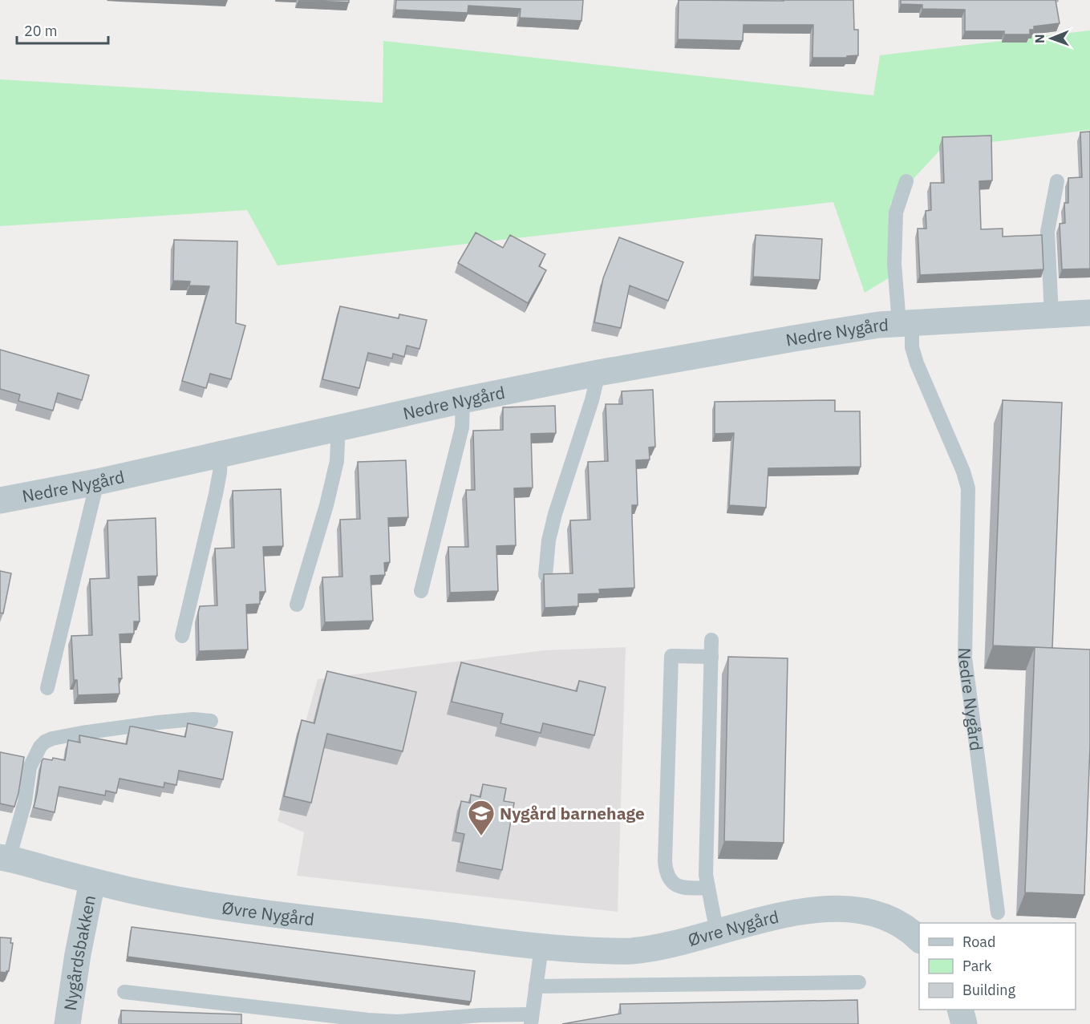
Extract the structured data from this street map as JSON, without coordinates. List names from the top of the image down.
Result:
{
  "streets": {
    "street": ["Nedre Nygård", "Øvre Nygård", "Nygårdsbakken"]
  },
  "crossings": [
    ["Øvre Nygård", "Nygårdsbakken"]
  ],
  "places": {
    "school or university": ["Nygård barnehage"]
  },
  "legend": ["Road", "Park", "Building"],
  "scale_bar": "20 m",
  "north": "left"
}
